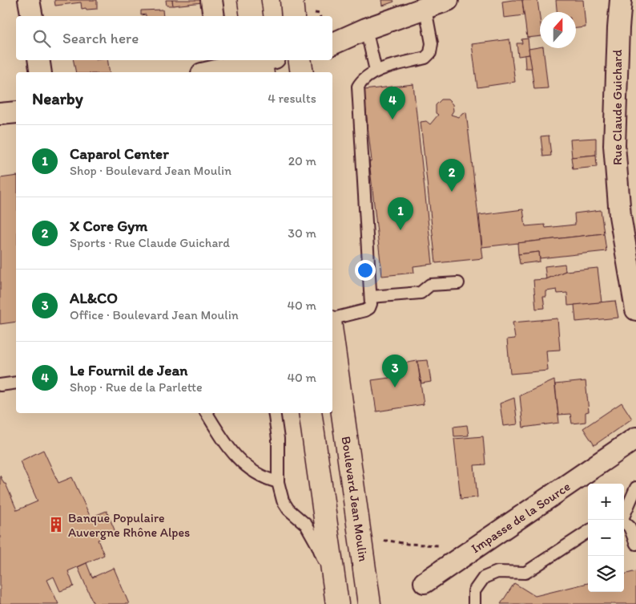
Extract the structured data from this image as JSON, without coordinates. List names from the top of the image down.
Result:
{
  "streets": {
    "main road": ["Boulevard Jean Moulin"],
    "street": ["Rue Claude Guichard", "Impasse de la Source"]
  },
  "places": {
    "building": ["Banque Populaire Auvergne Rhône Alpes"]
  },
  "north": "top",
  "page": {
    "search": "Search here",
    "heading": ["Nearby", "4 results"],
    "pins": [
      "4",
      "2",
      "1",
      "3"
    ],
    "list": [
      {
        "mark": "1",
        "name": "Caparol Center",
        "note": "Shop · Boulevard Jean Moulin",
        "value": "20 m"
      },
      {
        "mark": "2",
        "name": "X Core Gym",
        "note": "Sports · Rue Claude Guichard",
        "value": "30 m"
      },
      {
        "mark": "3",
        "name": "AL&CO",
        "note": "Office · Boulevard Jean Moulin",
        "value": "40 m"
      },
      {
        "mark": "4",
        "name": "Le Fournil de Jean",
        "note": "Shop · Rue de la Parlette",
        "value": "40 m"
      }
    ],
    "map_buttons": ["+", "−"]
  }
}
